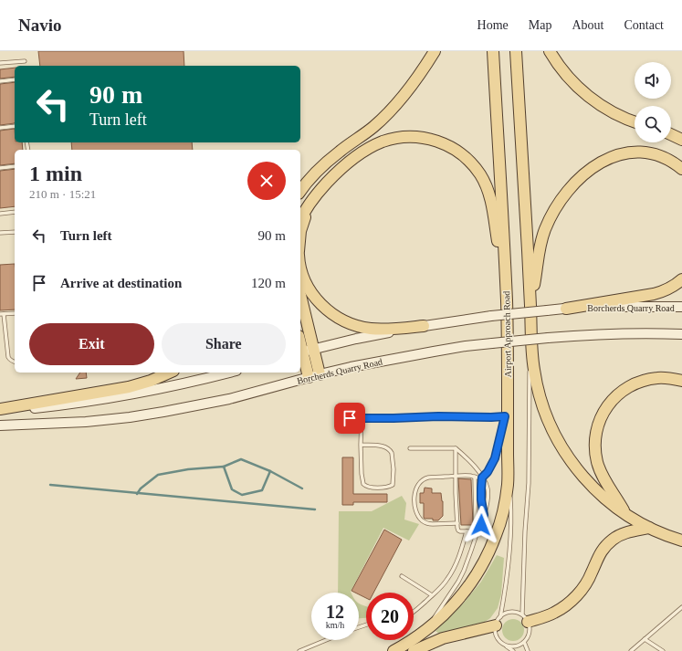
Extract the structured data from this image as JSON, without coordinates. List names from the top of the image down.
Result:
{
  "streets": {
    "main road": ["Borcherds Quarry Road", "Airport Approach Road"]
  },
  "page": {
    "header": "Navio",
    "nav": [
      "Home",
      "Map",
      "About",
      "Contact"
    ],
    "turn": ["90 m", "Turn left"],
    "heading": ["1 min", "210 m · 15:21"],
    "list": [
      {
        "name": "Turn left",
        "value": "90 m"
      },
      {
        "name": "Arrive at destination",
        "value": "120 m"
      }
    ],
    "buttons": ["Exit", "Share"],
    "speed": "12 km/h",
    "limit": "20"
  }
}
